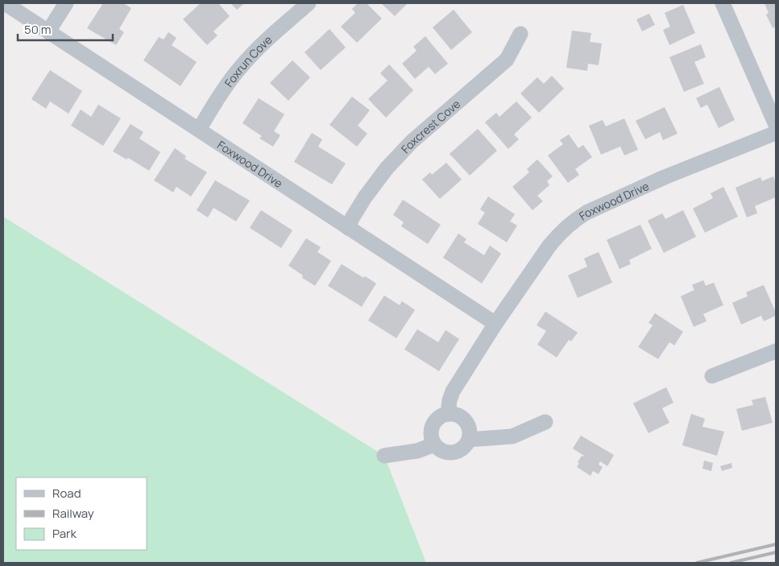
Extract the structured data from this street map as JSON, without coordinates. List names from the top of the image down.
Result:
{
  "streets": {
    "street": ["Foxrun Cove", "Foxcrest Cove", "Foxwood Drive"]
  },
  "crossings": [
    ["Foxrun Cove", "Foxwood Drive"],
    ["Foxcrest Cove", "Foxwood Drive"]
  ],
  "legend": ["Road", "Railway", "Park"],
  "scale_bar": "50 m"
}
